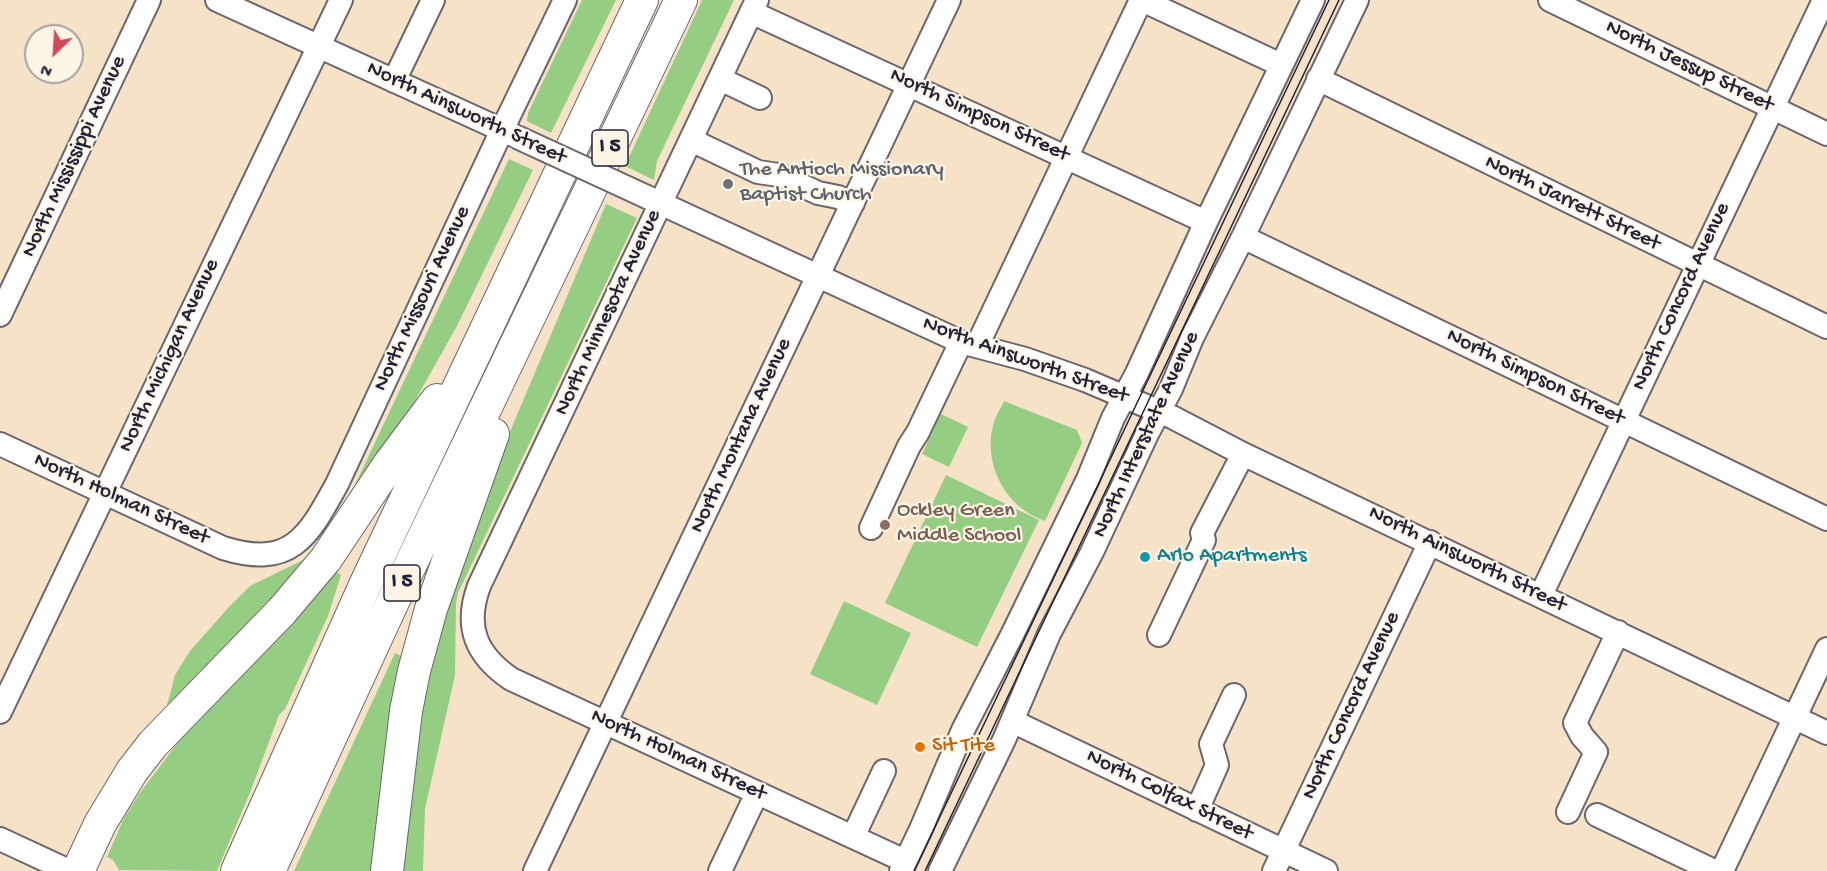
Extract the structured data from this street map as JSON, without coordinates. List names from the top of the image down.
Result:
{
  "streets": {
    "highway": ["I 5"],
    "street": [
      "North Jessup Street",
      "North Ainsworth Street",
      "North Simpson Street",
      "North Mississippi Avenue",
      "North Jarrett Street",
      "North Concord Avenue",
      "North Missouri Avenue",
      "North Minnesota Avenue",
      "North Michigan Avenue",
      "North Interstate Avenue",
      "North Montana Avenue",
      "North Holman Street",
      "North Colfax Street"
    ]
  },
  "crossings": [
    ["North Jessup Street", "North Concord Avenue"],
    ["North Ainsworth Street", "North Concord Avenue"],
    ["North Ainsworth Street", "North Missouri Avenue"],
    ["North Ainsworth Street", "North Minnesota Avenue"],
    ["North Ainsworth Street", "North Michigan Avenue"],
    ["North Ainsworth Street", "North Interstate Avenue"],
    ["North Ainsworth Street", "North Montana Avenue"],
    ["North Simpson Street", "North Concord Avenue"],
    ["North Simpson Street", "North Minnesota Avenue"],
    ["North Simpson Street", "North Interstate Avenue"],
    ["North Simpson Street", "North Montana Avenue"],
    ["North Jarrett Street", "North Concord Avenue"],
    ["North Jarrett Street", "North Interstate Avenue"],
    ["North Concord Avenue", "North Colfax Street"],
    ["North Missouri Avenue", "North Holman Street"],
    ["North Minnesota Avenue", "North Holman Street"],
    ["North Michigan Avenue", "North Holman Street"],
    ["North Interstate Avenue", "North Holman Street"],
    ["North Interstate Avenue", "North Colfax Street"],
    ["North Montana Avenue", "North Holman Street"]
  ],
  "places": [
    "The Antioch Missionary Baptist Church",
    "Ockley Green Middle School",
    "Arlo Apartments",
    "Sit Tite"
  ],
  "north": "bottom left"
}
